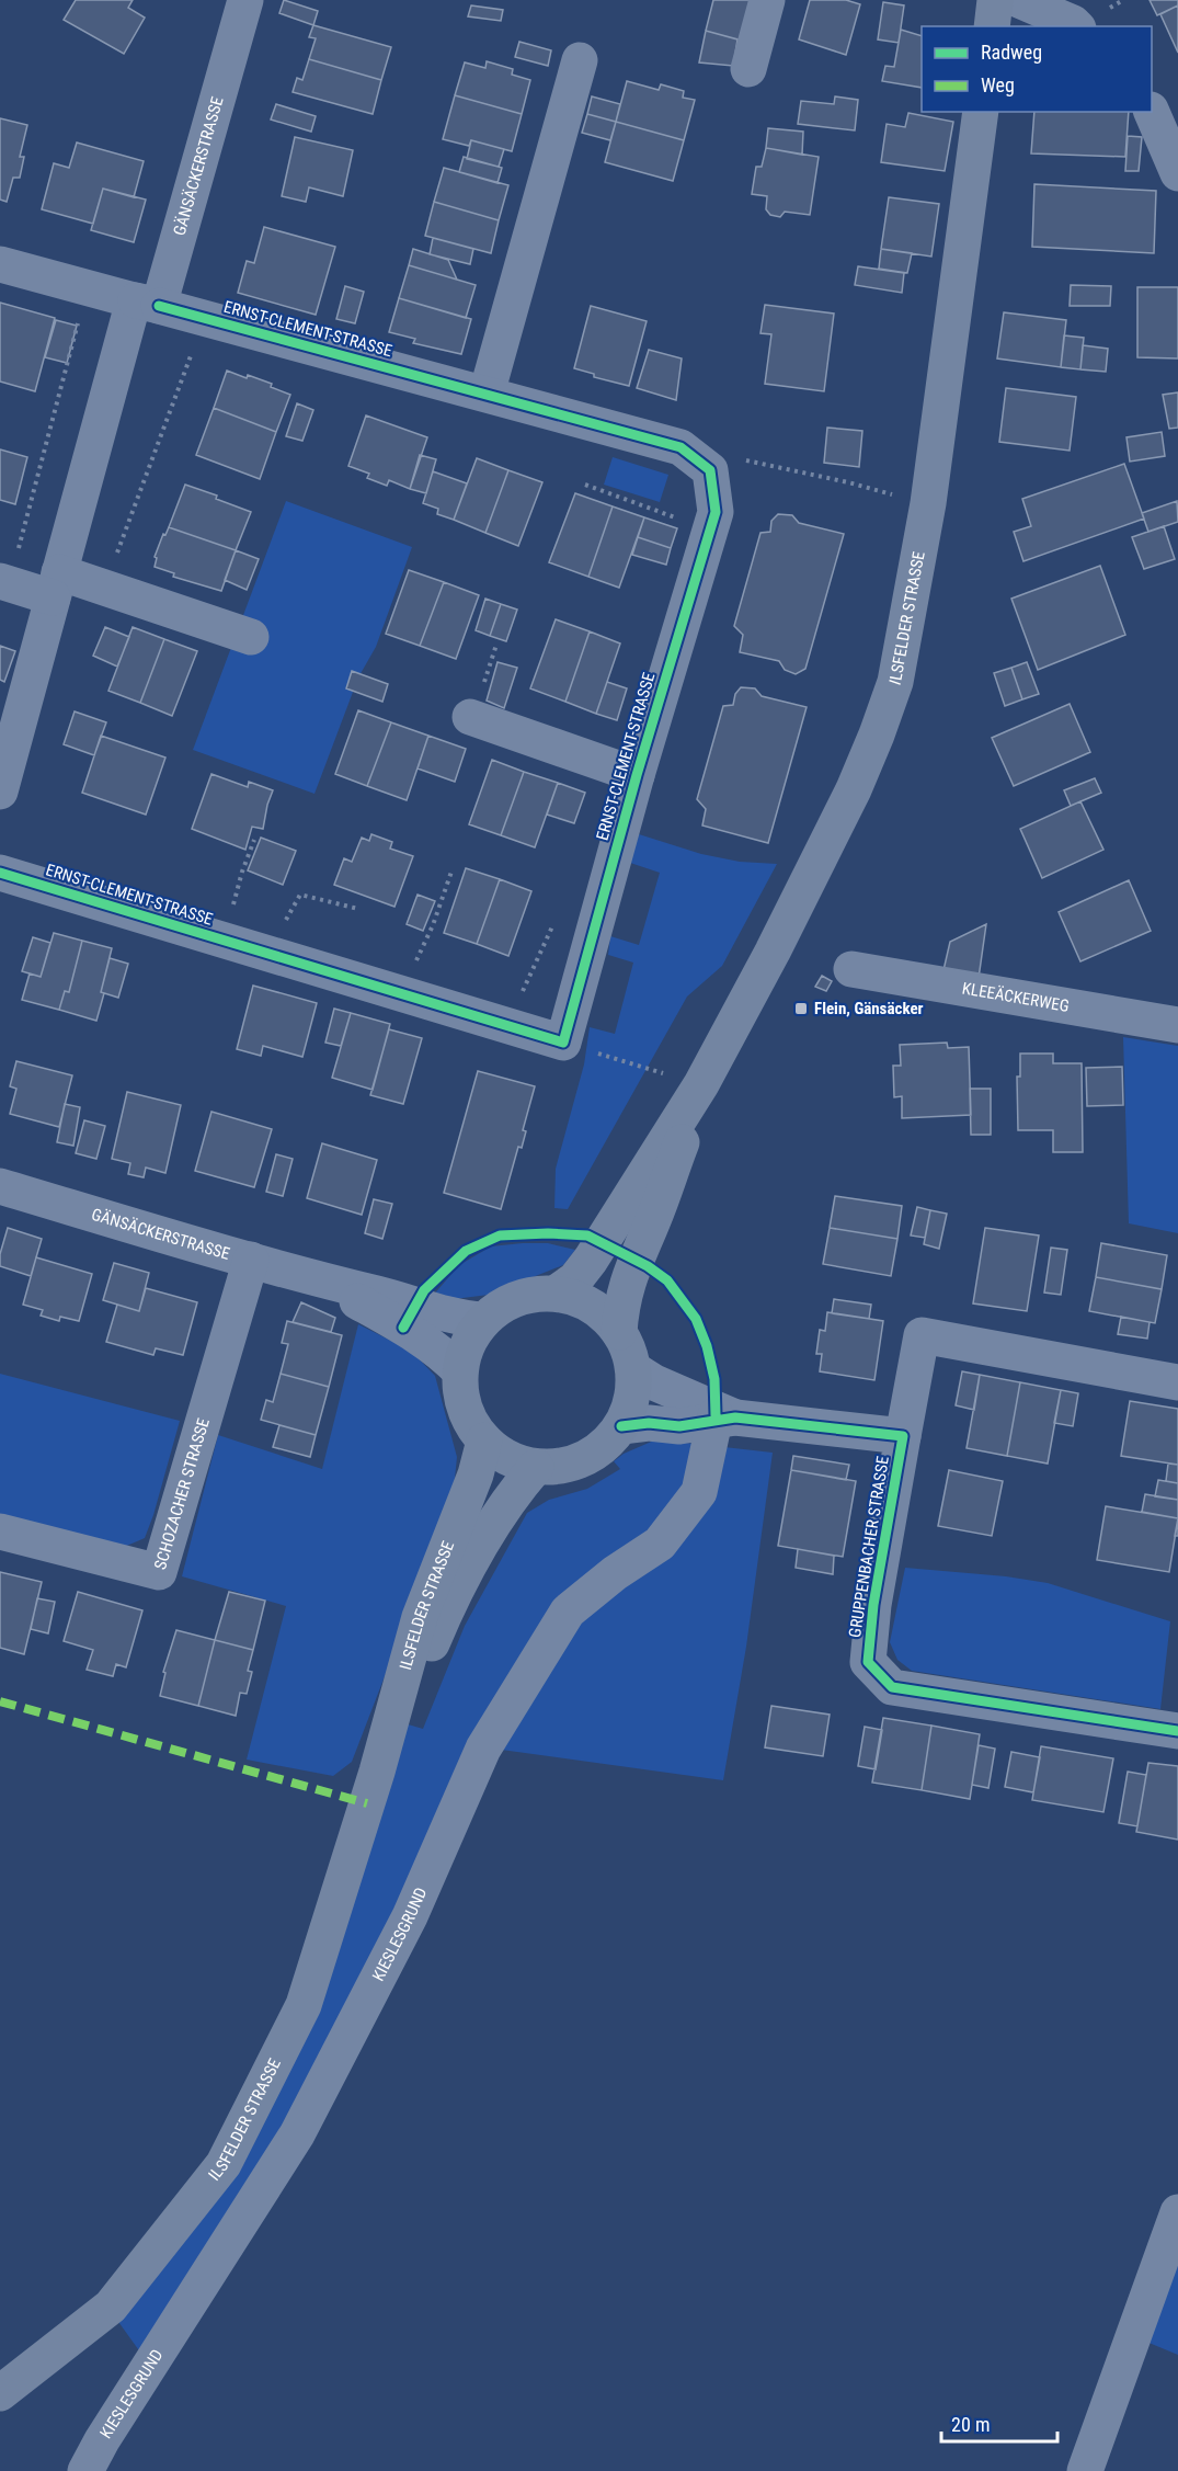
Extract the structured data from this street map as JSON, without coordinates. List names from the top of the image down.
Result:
{
  "streets": {
    "main road": ["ILSFELDER STRASSE"],
    "street": [
      "GÄNSÄCKERSTRASSE",
      "ERNST-CLEMENT-STRASSE",
      "KLEEÄCKERWEG",
      "SCHOZACHER STRASSE",
      "GRUPPENBACHER STRASSE",
      "KIESLESGRUND"
    ]
  },
  "crossings": [
    ["GÄNSÄCKERSTRASSE", "ERNST-CLEMENT-STRASSE"],
    ["GÄNSÄCKERSTRASSE", "ILSFELDER STRASSE"],
    ["GÄNSÄCKERSTRASSE", "SCHOZACHER STRASSE"],
    ["GÄNSÄCKERSTRASSE", "GRUPPENBACHER STRASSE"],
    ["ILSFELDER STRASSE", "GRUPPENBACHER STRASSE"],
    ["GRUPPENBACHER STRASSE", "KIESLESGRUND"]
  ],
  "places": {
    "transit": ["Flein, Gänsäcker"]
  },
  "legend": ["Radweg", "Weg"],
  "scale_bar": "20 m"
}
